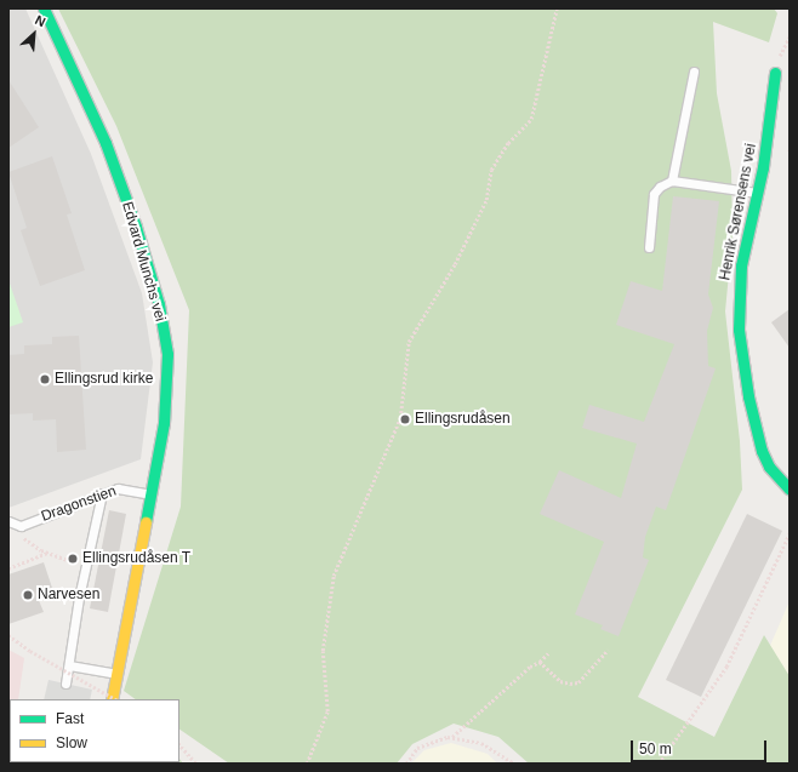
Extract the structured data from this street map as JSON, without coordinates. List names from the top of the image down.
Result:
{
  "streets": {
    "street": ["Henrik Sørensens vei", "Edvard Munchs vei"],
    "lane": ["Dragonstien"]
  },
  "crossings": [
    ["Edvard Munchs vei", "Dragonstien"]
  ],
  "places": [
    "Ellingsrud kirke",
    "Ellingsrudåsen",
    "Ellingsrudåsen T",
    "Narvesen"
  ],
  "legend": ["Fast", "Slow"],
  "scale_bar": "50 m",
  "north": "top right"
}
